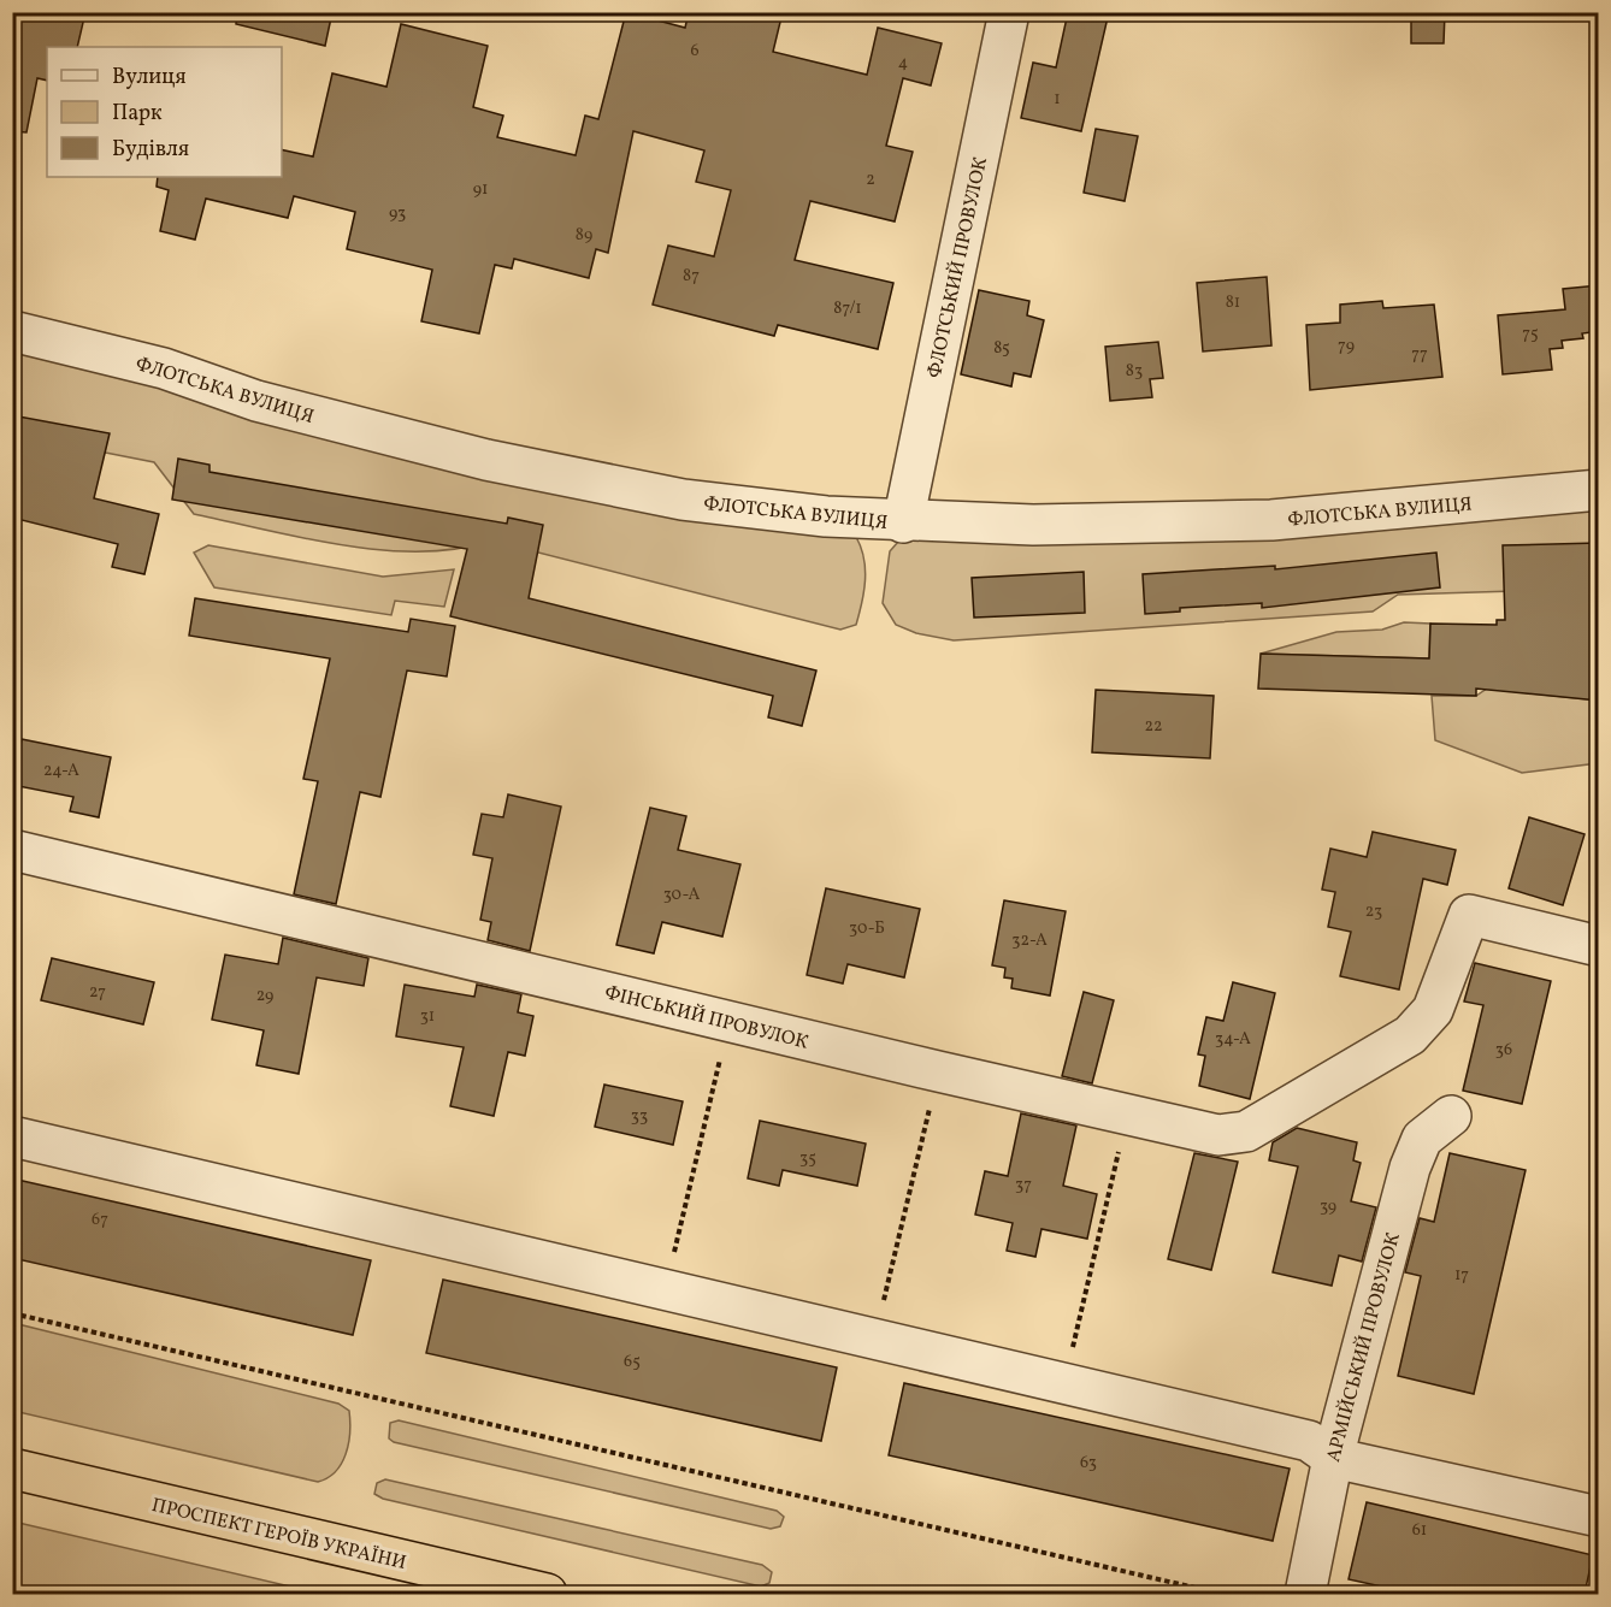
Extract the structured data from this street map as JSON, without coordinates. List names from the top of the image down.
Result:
{
  "streets": {
    "highway": ["ПРОСПЕКТ ГЕРОЇВ УКРАЇНИ"],
    "street": [
      "ФЛОТСЬКИЙ ПРОВУЛОК",
      "ФЛОТСЬКА ВУЛИЦЯ",
      "ФІНСЬКИЙ ПРОВУЛОК",
      "АРМІЙСЬКИЙ ПРОВУЛОК"
    ]
  },
  "crossings": [
    ["ФЛОТСЬКИЙ ПРОВУЛОК", "ФЛОТСЬКА ВУЛИЦЯ"]
  ],
  "house_numbers": [
    "6",
    "4",
    "1",
    "2",
    "91",
    "93",
    "89",
    "87",
    "81",
    "87/1",
    "75",
    "79",
    "85",
    "77",
    "83",
    "22",
    "24-А",
    "30-А",
    "23",
    "30-Б",
    "32-А",
    "27",
    "29",
    "31",
    "34-А",
    "36",
    "33",
    "35",
    "37",
    "39",
    "67",
    "17",
    "65",
    "63",
    "61"
  ],
  "legend": ["Вулиця", "Парк", "Будівля"]
}
